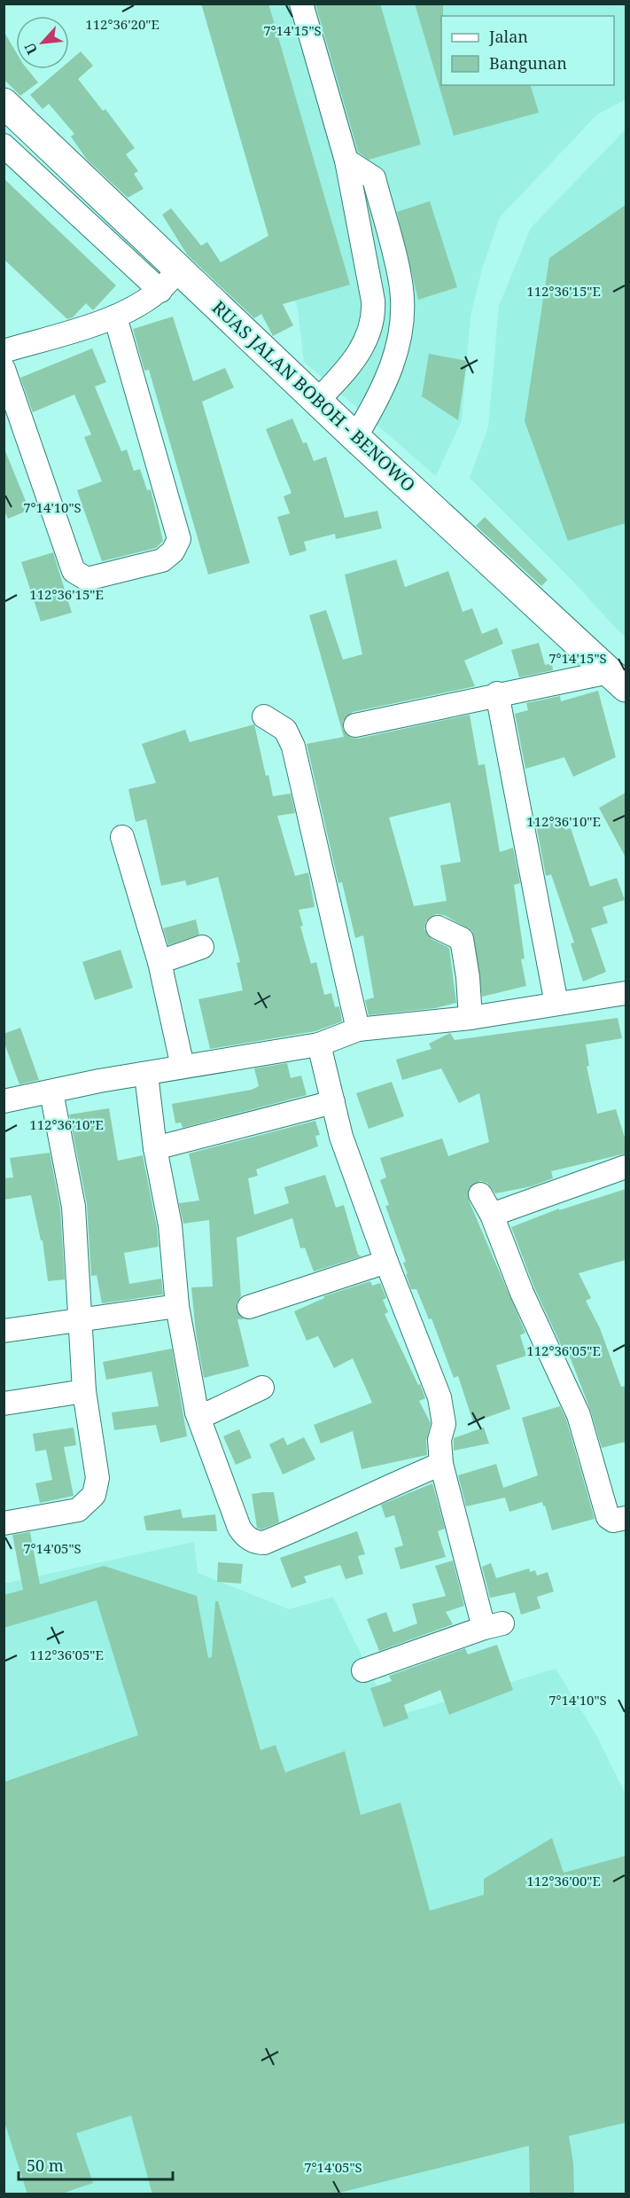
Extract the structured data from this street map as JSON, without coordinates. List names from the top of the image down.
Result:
{
  "streets": {
    "main road": ["RUAS JALAN BOBOH - BENOWO"]
  },
  "legend": ["Jalan", "Bangunan"],
  "scale_bar": "50 m",
  "north": "bottom left",
  "coordinates": [
    "112°36'20\"E",
    "7°14'15\"S",
    "112°36'15\"E",
    "7°14'10\"S",
    "112°36'10\"E",
    "112°36'05\"E",
    "7°14'05\"S",
    "112°36'00\"E"
  ]
}
